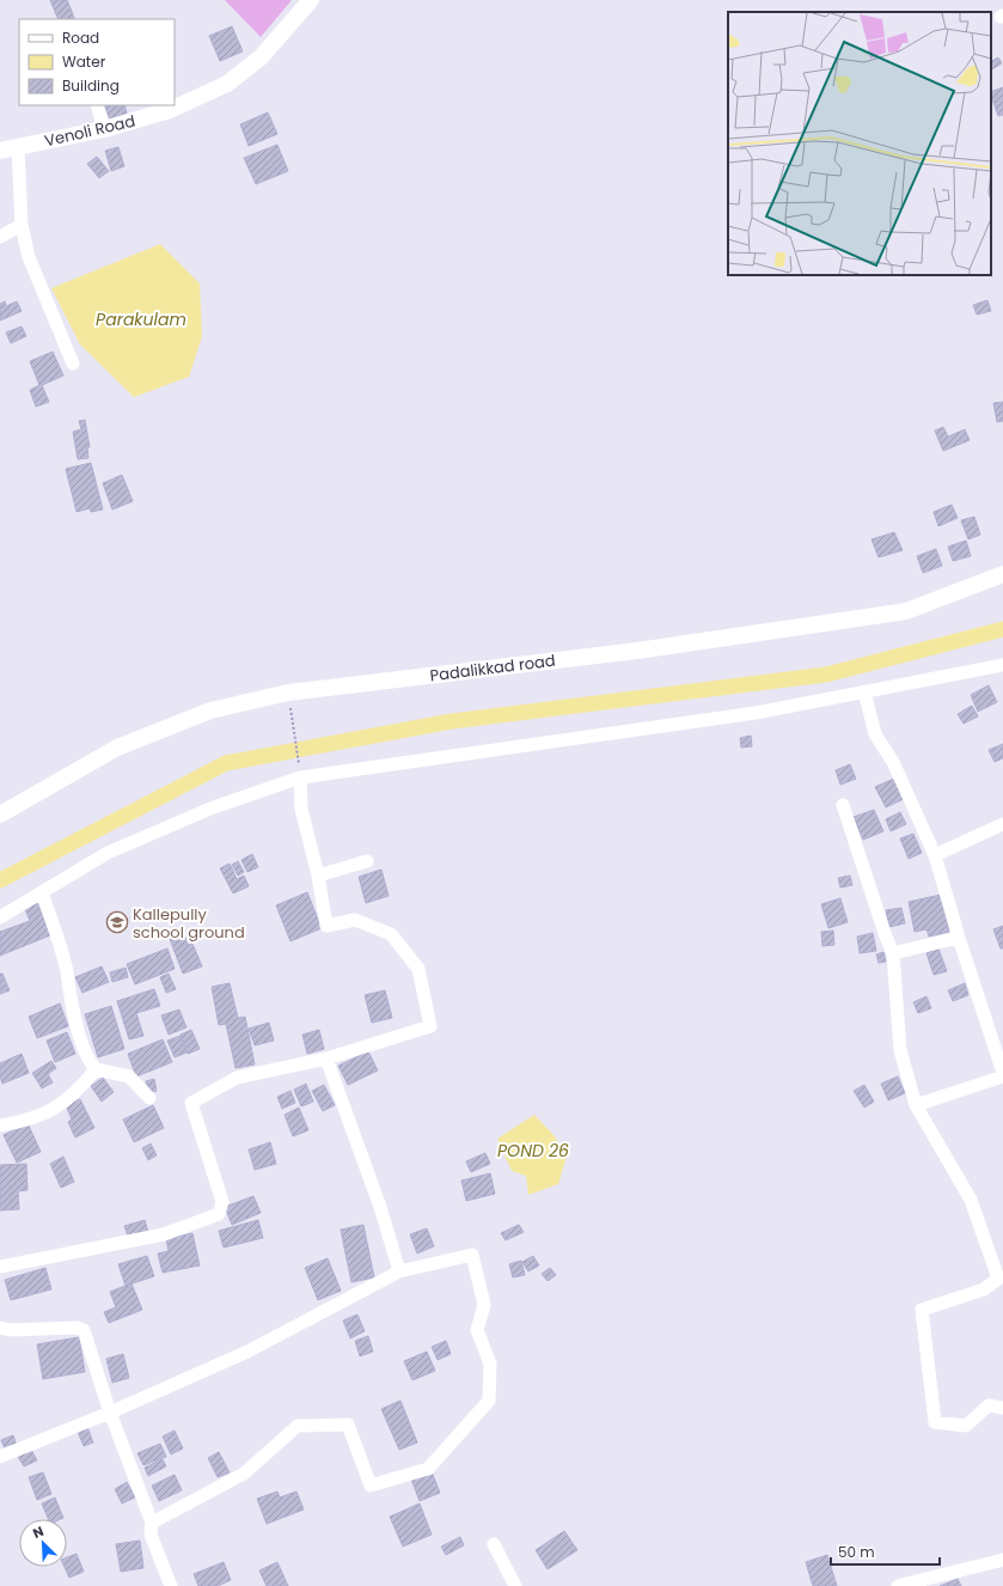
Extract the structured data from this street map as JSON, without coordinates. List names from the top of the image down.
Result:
{
  "streets": {
    "street": ["Venoli Road", "Padalikkad road"]
  },
  "water": ["Parakulam", "POND 26"],
  "places": {
    "school or university": ["Kallepully school ground"]
  },
  "legend": ["Road", "Water", "Building"],
  "scale_bar": "50 m",
  "north": "top left"
}
